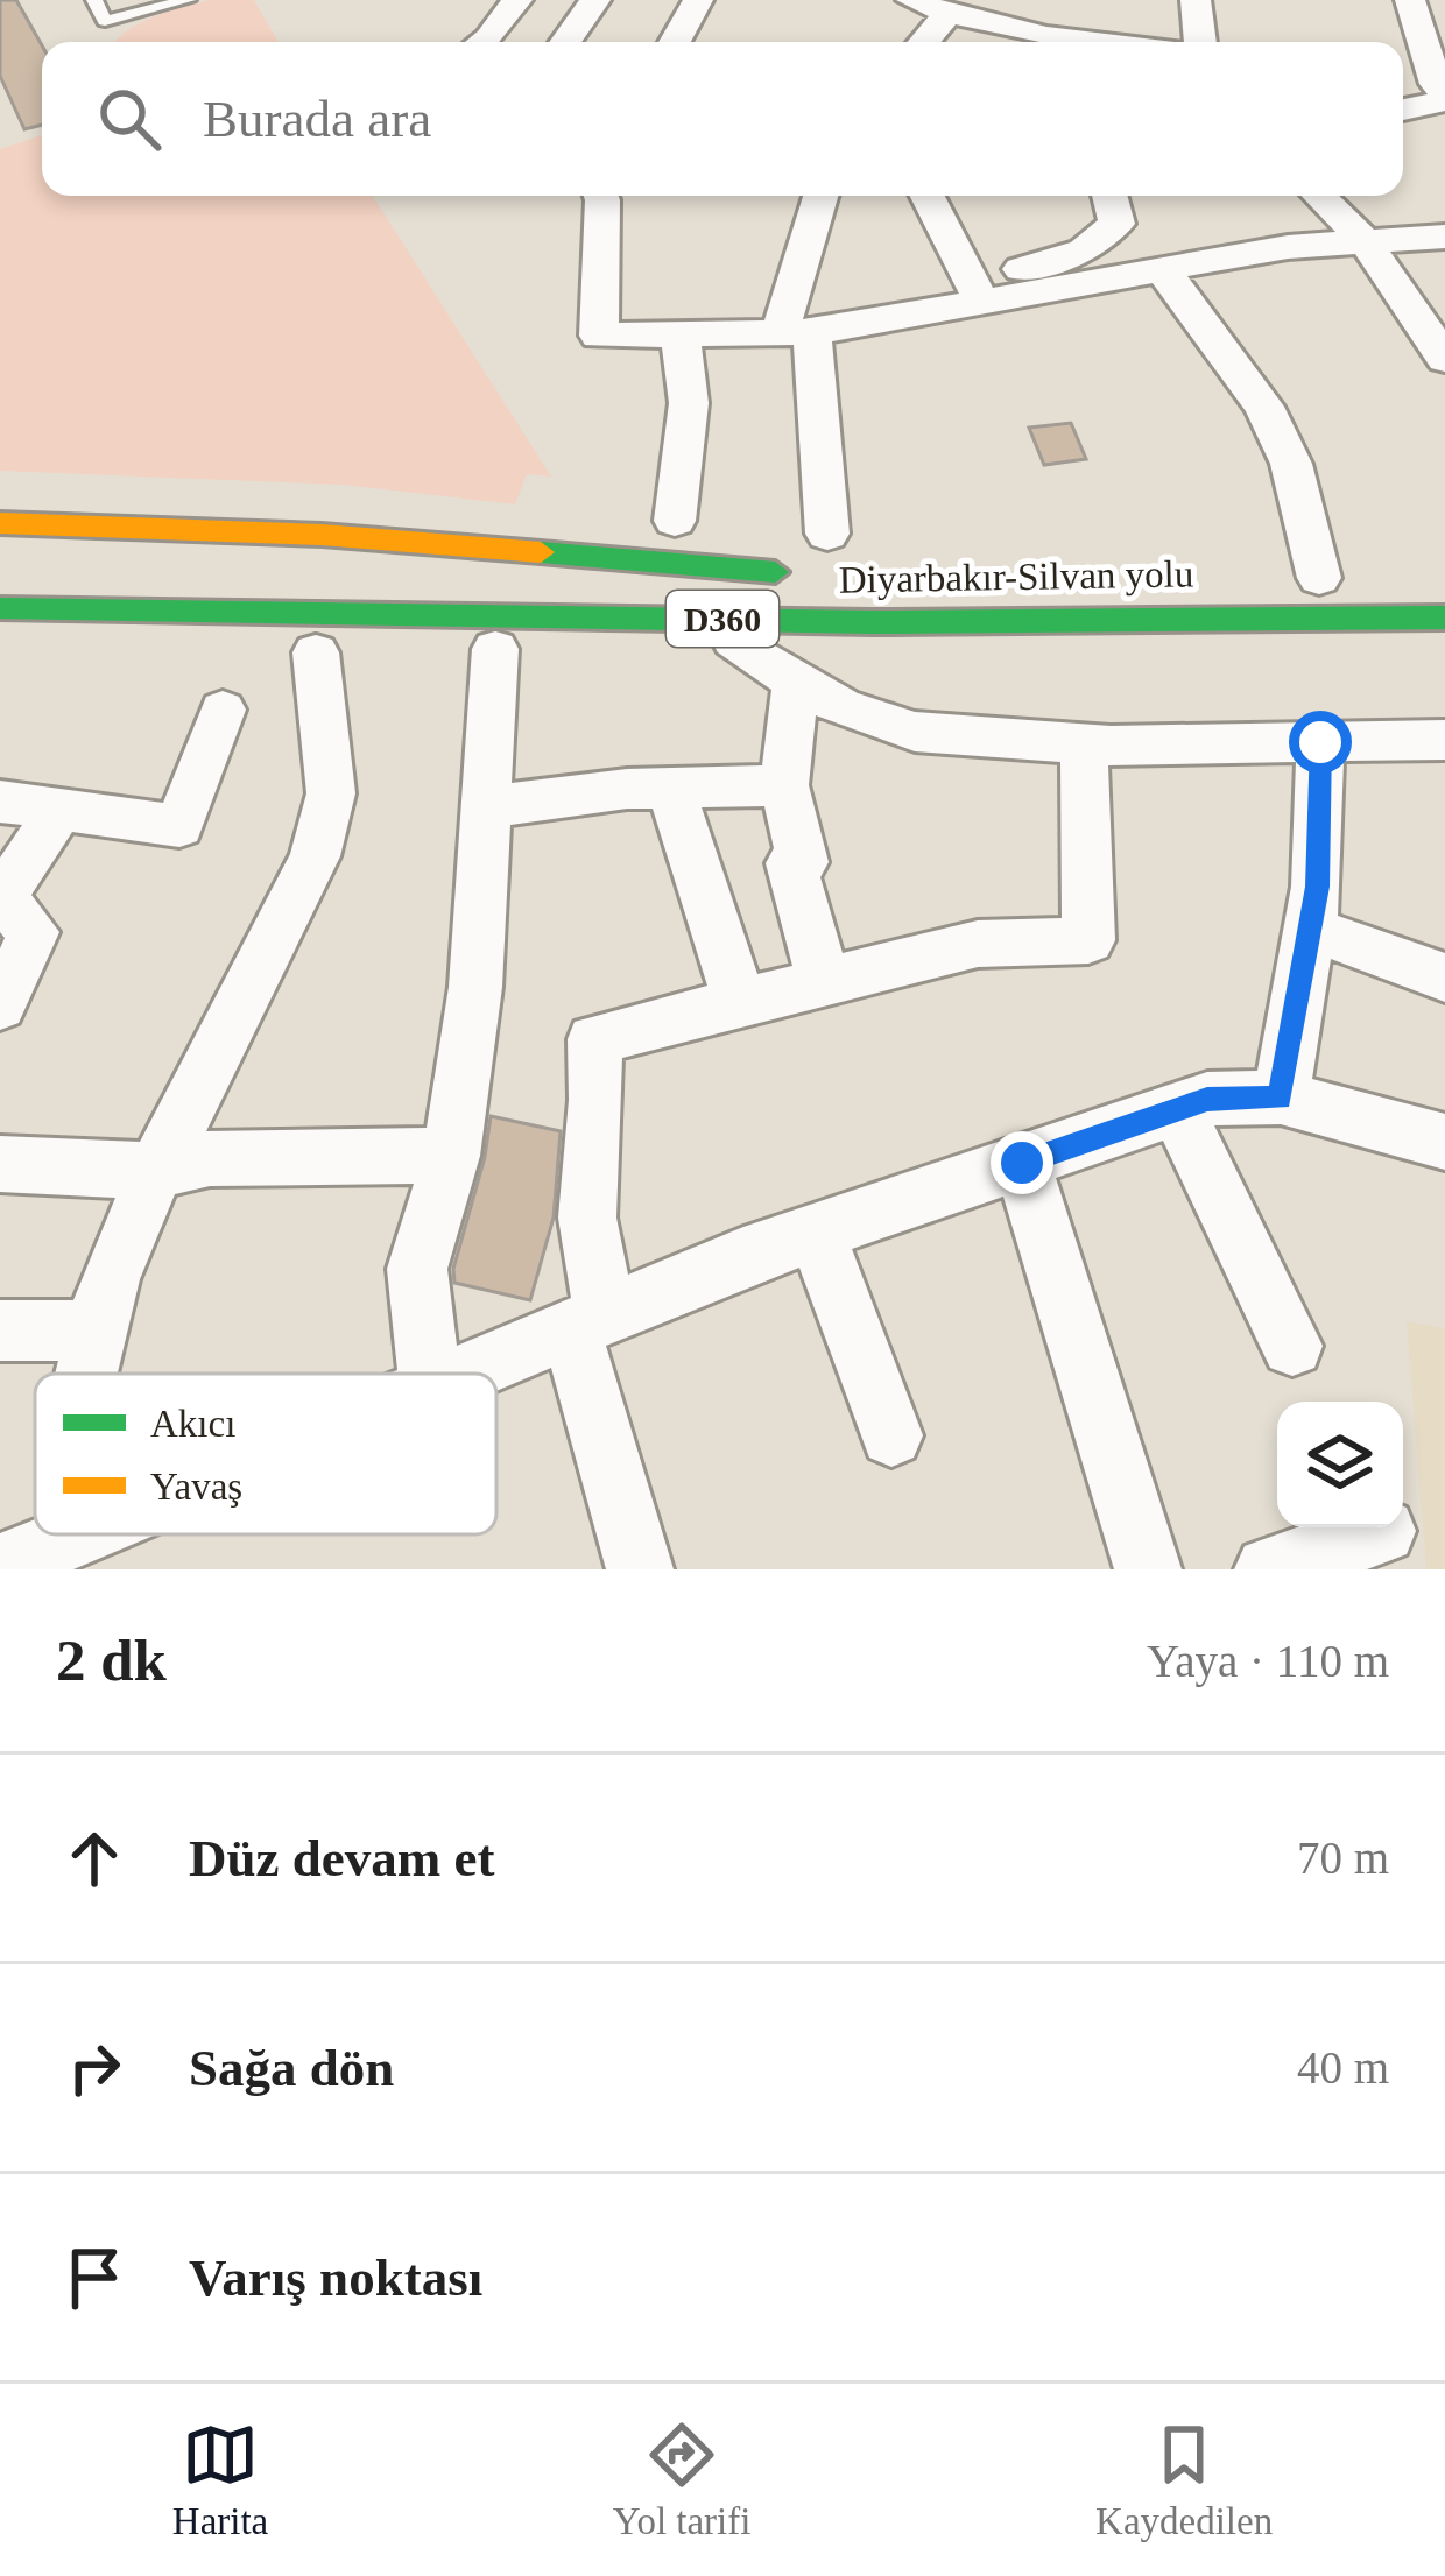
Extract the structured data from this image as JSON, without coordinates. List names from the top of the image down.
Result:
{
  "streets": {
    "highway": ["Diyarbakır-Silvan yolu", "D360"]
  },
  "legend": ["Akıcı", "Yavaş"],
  "page": {
    "search": "Burada ara",
    "heading": ["2 dk", "Yaya · 110 m"],
    "list": [
      ["Düz devam et", "70 m"],
      ["Sağa dön", "40 m"],
      "Varış noktası"
    ],
    "nav": ["Harita", "Yol tarifi", "Kaydedilen"]
  }
}
